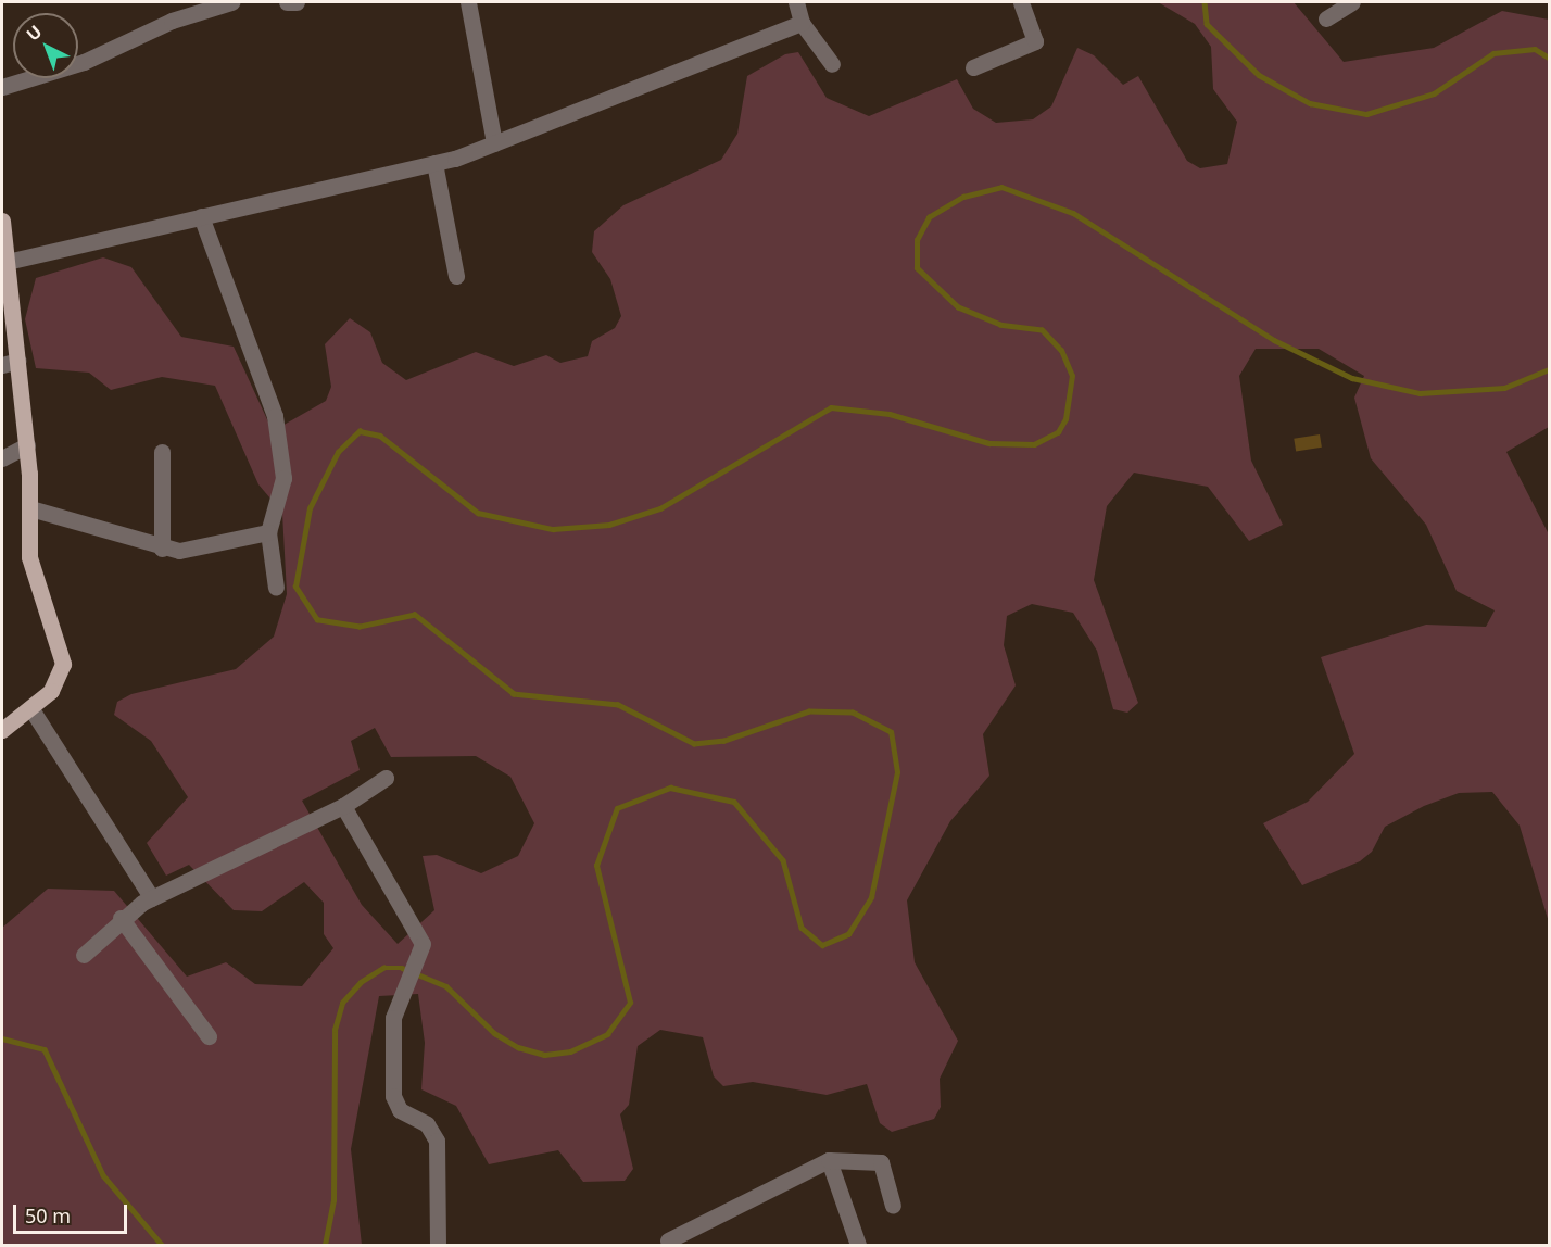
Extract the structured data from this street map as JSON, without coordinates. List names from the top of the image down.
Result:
{
  "scale_bar": "50 m",
  "north": "top left"
}
